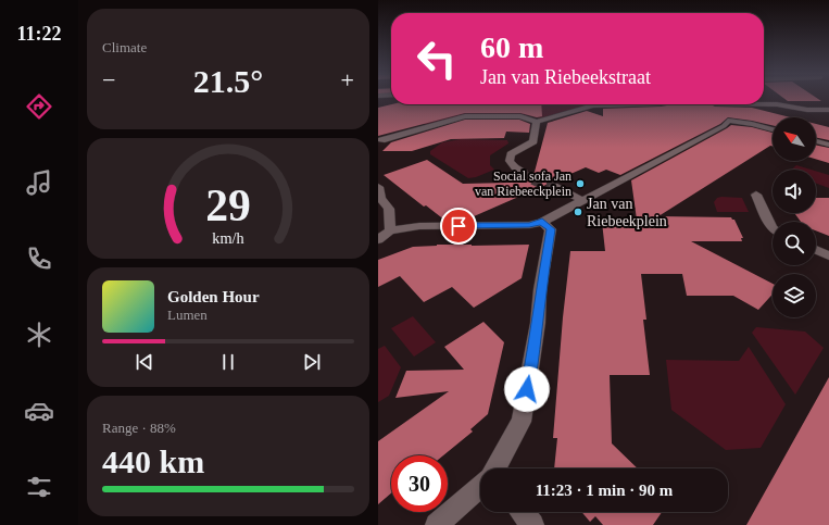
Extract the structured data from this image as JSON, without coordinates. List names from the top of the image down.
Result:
{
  "places": ["Social sofa Jan van Riebeeckplein", "Jan van Riebeekplein"],
  "north": "top left",
  "page": {
    "tabs": "11:22",
    "tile": [
      "Climate",
      ["Range · 88%", "440 km"]
    ],
    "turn": ["60 m", "Jan van Riebeekstraat"],
    "heat": ["−", "21.5°", "+"],
    "song": ["Golden Hour", "Lumen"],
    "limit": "30",
    "trip": "11:23 · 1 min · 90 m",
    "gauge": ["29", "km/h"]
  }
}
